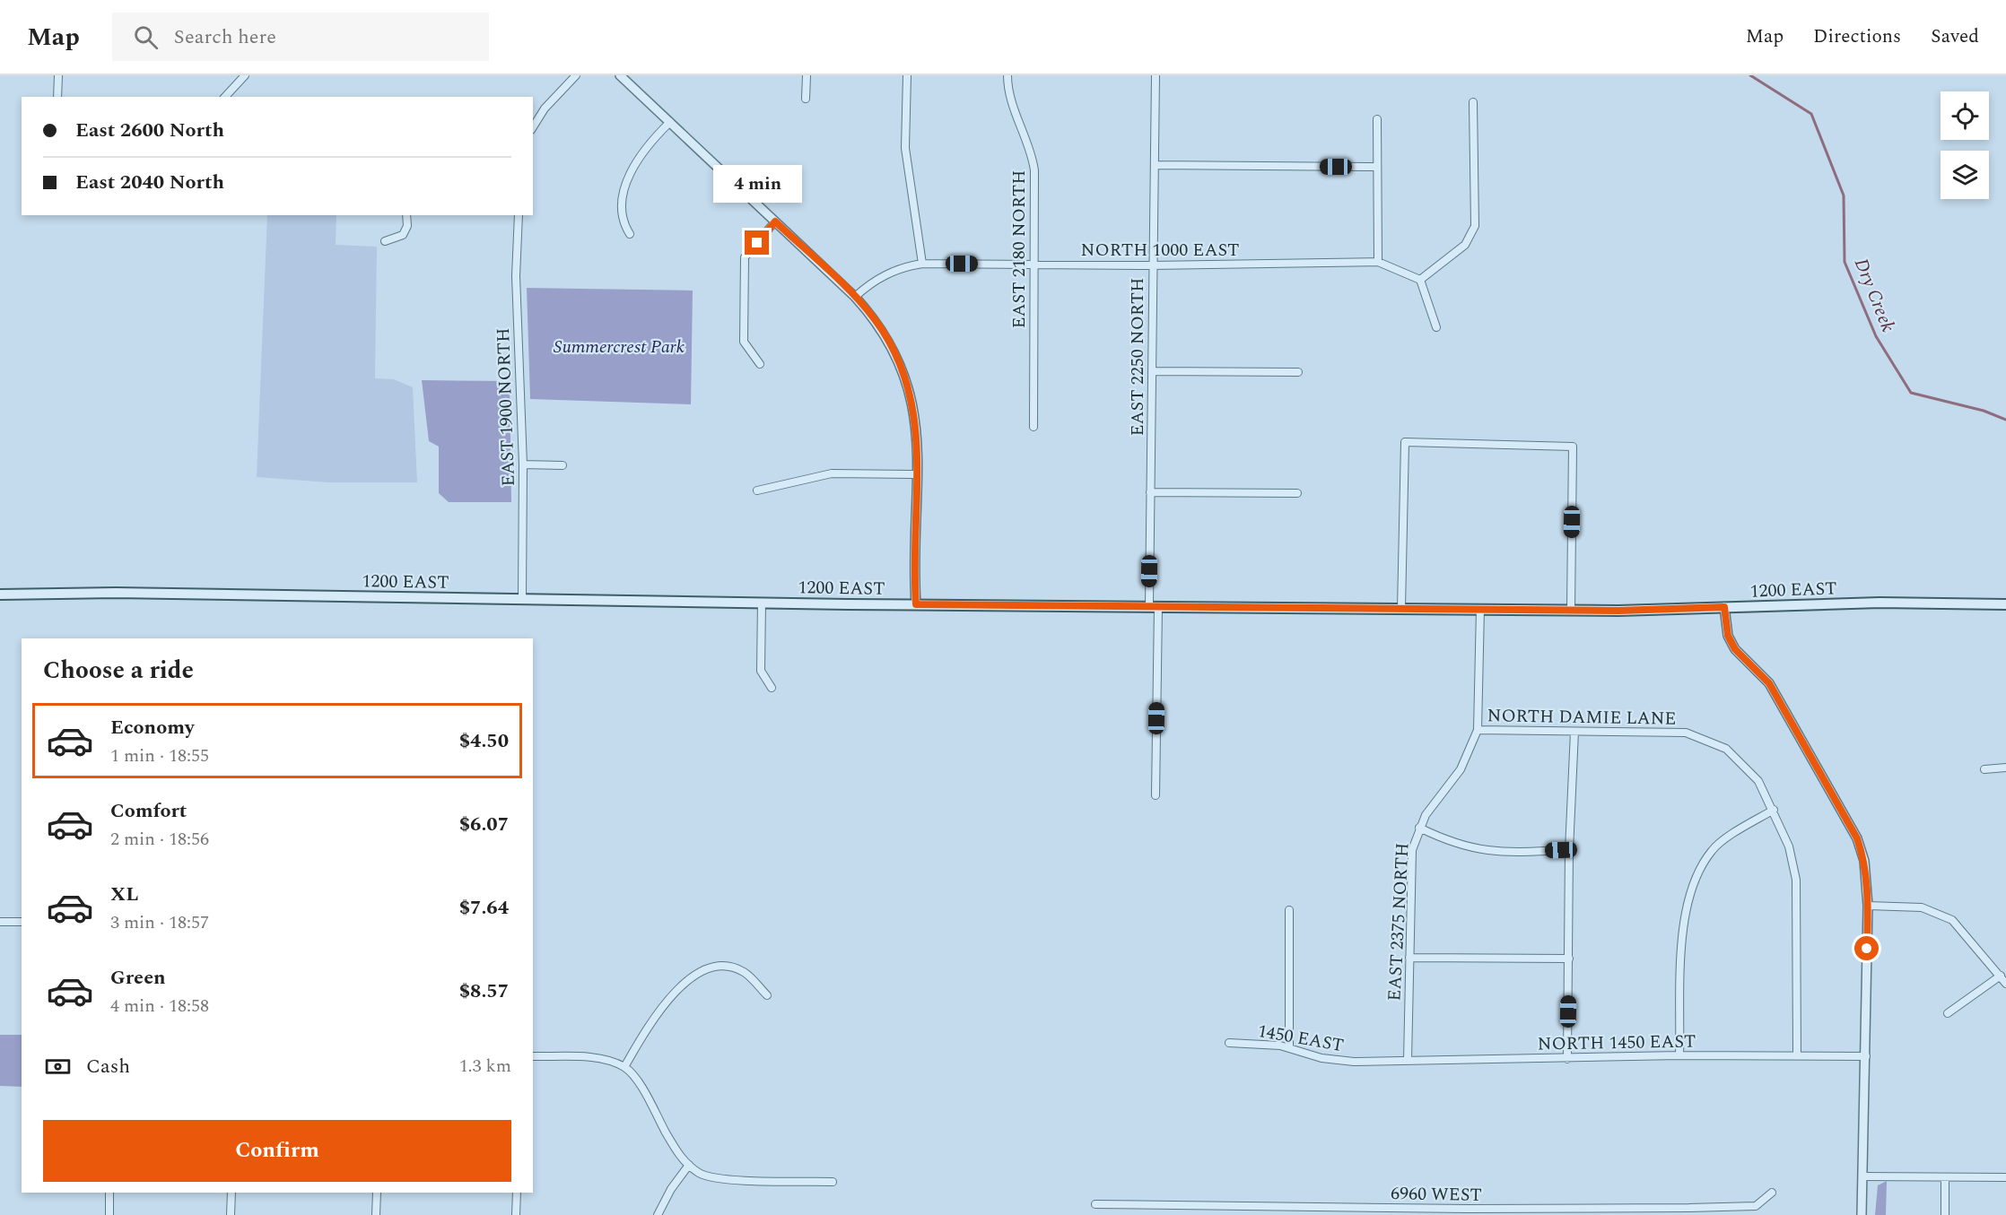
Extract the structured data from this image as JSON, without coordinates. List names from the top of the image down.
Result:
{
  "streets": {
    "main road": ["1200 EAST"],
    "street": [
      "EAST 2180 NORTH",
      "NORTH 1000 EAST",
      "EAST 2250 NORTH",
      "EAST 1900 NORTH",
      "NORTH DAMIE LANE",
      "EAST 2375 NORTH",
      "1450 EAST",
      "NORTH 1450 EAST",
      "6960 WEST"
    ]
  },
  "crossings": [
    ["EAST 2180 NORTH", "NORTH 1000 EAST"],
    ["NORTH 1000 EAST", "EAST 2250 NORTH"],
    ["EAST 2250 NORTH", "1200 EAST"],
    ["EAST 1900 NORTH", "1200 EAST"],
    ["1200 EAST", "EAST 2375 NORTH"],
    ["NORTH DAMIE LANE", "EAST 2375 NORTH"],
    ["NORTH DAMIE LANE", "NORTH 1450 EAST"],
    ["EAST 2375 NORTH", "NORTH 1450 EAST"],
    ["1450 EAST", "NORTH 1450 EAST"]
  ],
  "water": ["Dry Creek"],
  "parks": ["Summercrest Park"],
  "page": {
    "header": "Map",
    "search": "Search here",
    "nav": ["Map", "Directions", "Saved"],
    "banner": ["East 2600 North", "East 2040 North"],
    "bubble": "4 min",
    "heading": "Choose a ride",
    "list": [
      {
        "name": "Economy",
        "note": "1 min · 18:55",
        "value": "$4.50"
      },
      {
        "name": "Comfort",
        "note": "2 min · 18:56",
        "value": "$6.07"
      },
      {
        "name": "XL",
        "note": "3 min · 18:57",
        "value": "$7.64"
      },
      {
        "name": "Green",
        "note": "4 min · 18:58",
        "value": "$8.57"
      }
    ],
    "pay": ["Cash", "1.3 km"],
    "buttons": "Confirm"
  }
}
